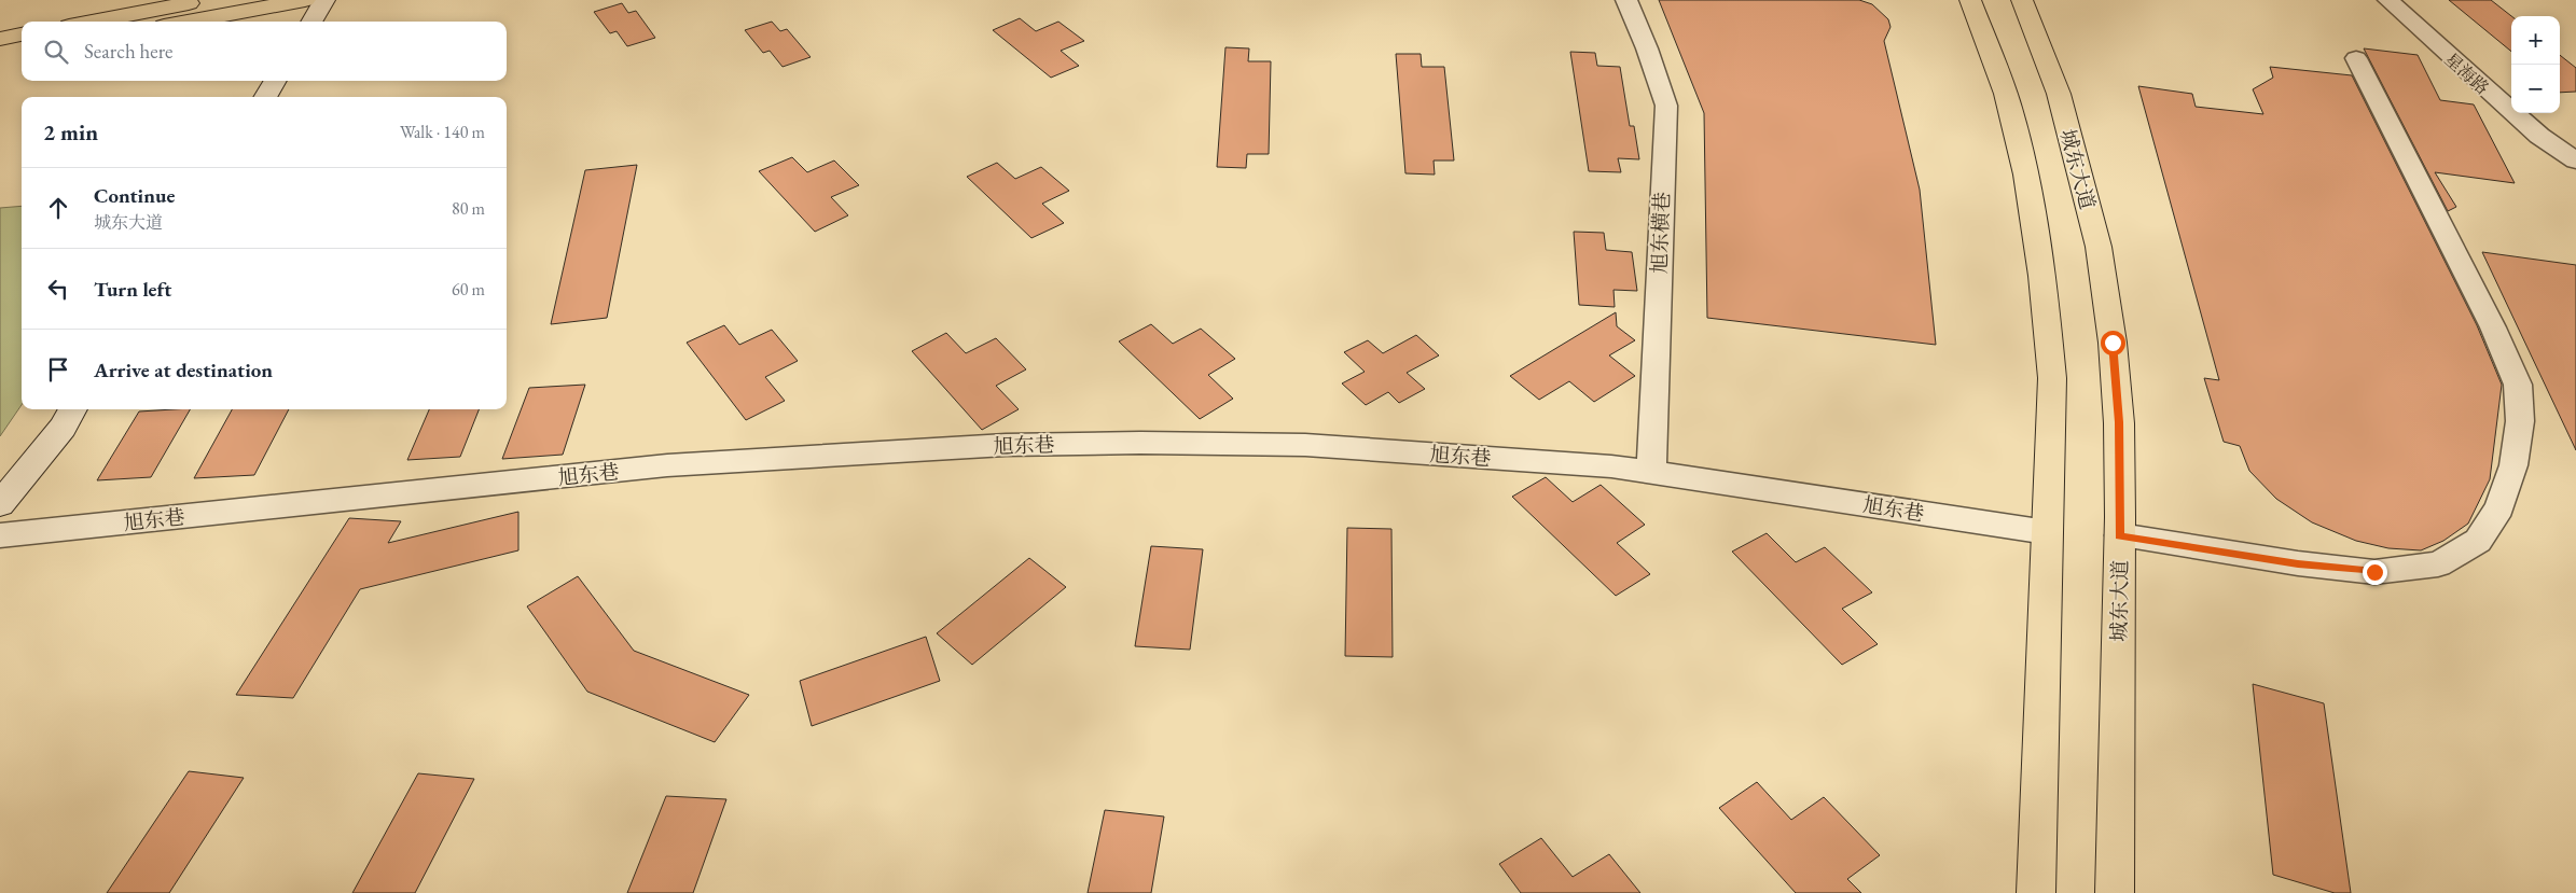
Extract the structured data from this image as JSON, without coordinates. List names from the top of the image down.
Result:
{
  "streets": {
    "main road": ["城东大道"],
    "street": ["星海路", "旭东横巷", "旭东巷"]
  },
  "crossings": [
    ["旭东横巷", "旭东巷"]
  ],
  "page": {
    "map_buttons": ["+", "−"],
    "search": "Search here",
    "heading": ["2 min", "Walk · 140 m"],
    "list": [
      ["Continue", "城东大道", "80 m"],
      ["Turn left", "60 m"],
      "Arrive at destination"
    ]
  }
}
